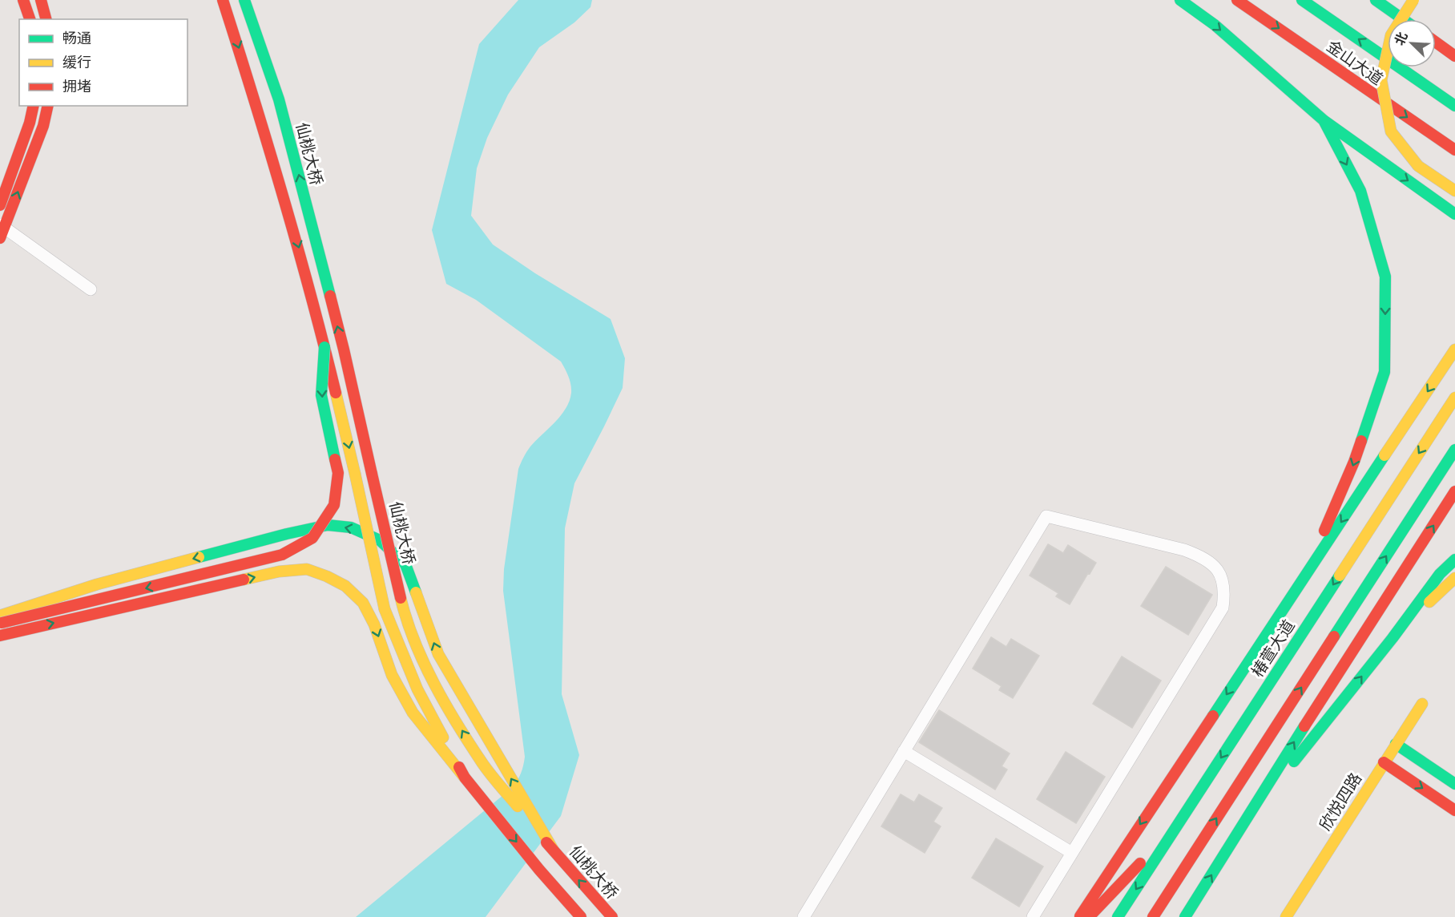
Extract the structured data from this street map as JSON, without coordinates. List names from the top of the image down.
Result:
{
  "streets": {
    "main road": [
      "金山大道",
      "仙桃大桥",
      "椿萱大道",
      "欣悦四路"
    ]
  },
  "legend": ["畅通", "缓行", "拥堵"],
  "north": "top left"
}
